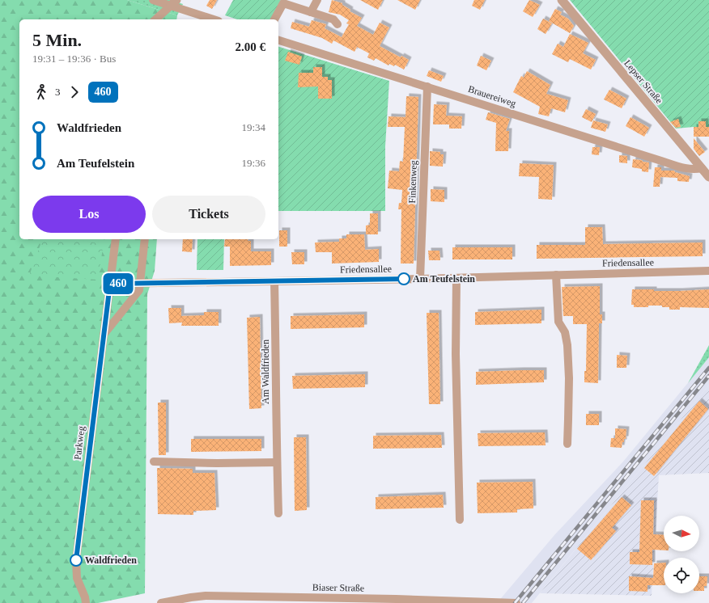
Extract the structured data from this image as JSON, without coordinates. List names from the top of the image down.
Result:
{
  "streets": {
    "street": [
      "Lepser Straße",
      "Brauereiweg",
      "Finkenweg",
      "Friedensallee",
      "Am Waldfrieden",
      "Parkweg",
      "Biaser Straße"
    ]
  },
  "crossings": [
    ["Lepser Straße", "Brauereiweg"],
    ["Brauereiweg", "Finkenweg"],
    ["Finkenweg", "Friedensallee"],
    ["Friedensallee", "Am Waldfrieden"]
  ],
  "places": ["Am Teufelstein", "Waldfrieden"],
  "lines": ["bus line 460"],
  "north": "right",
  "page": {
    "on_map": "460",
    "heading": ["5 Min.", "19:31 – 19:36 · Bus", "2.00 €"],
    "legs": ["3", "460"],
    "list": [
      {
        "name": "Waldfrieden",
        "value": "19:34"
      },
      {
        "name": "Am Teufelstein",
        "value": "19:36"
      }
    ],
    "buttons": ["Los", "Tickets"]
  }
}
